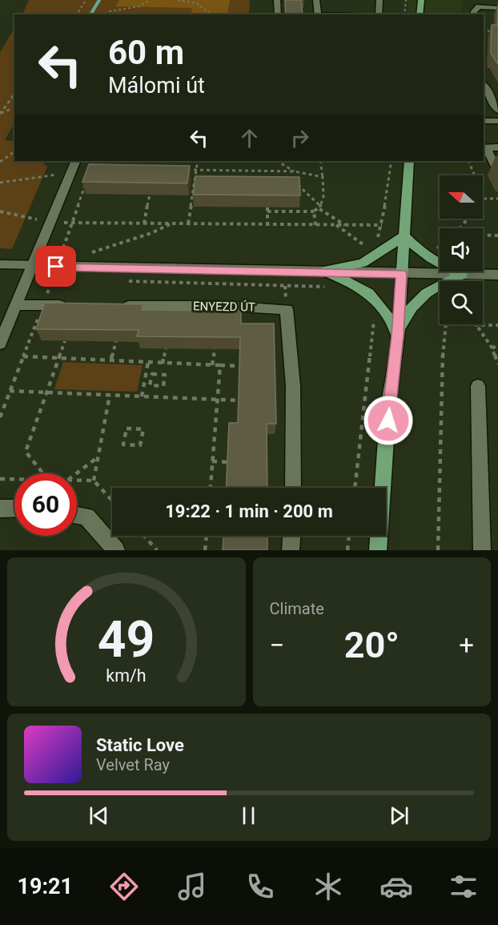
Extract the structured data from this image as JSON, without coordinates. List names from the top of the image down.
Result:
{
  "streets": {
    "street": ["ENYEZD ÚT"]
  },
  "north": "left",
  "page": {
    "turn": ["60 m", "Málomi út"],
    "limit": "60",
    "trip": "19:22 · 1 min · 200 m",
    "tile": "Climate",
    "heat": ["−", "20°", "+"],
    "song": ["Static Love", "Velvet Ray"],
    "tabs": "19:21",
    "gauge": ["49", "km/h"]
  }
}
